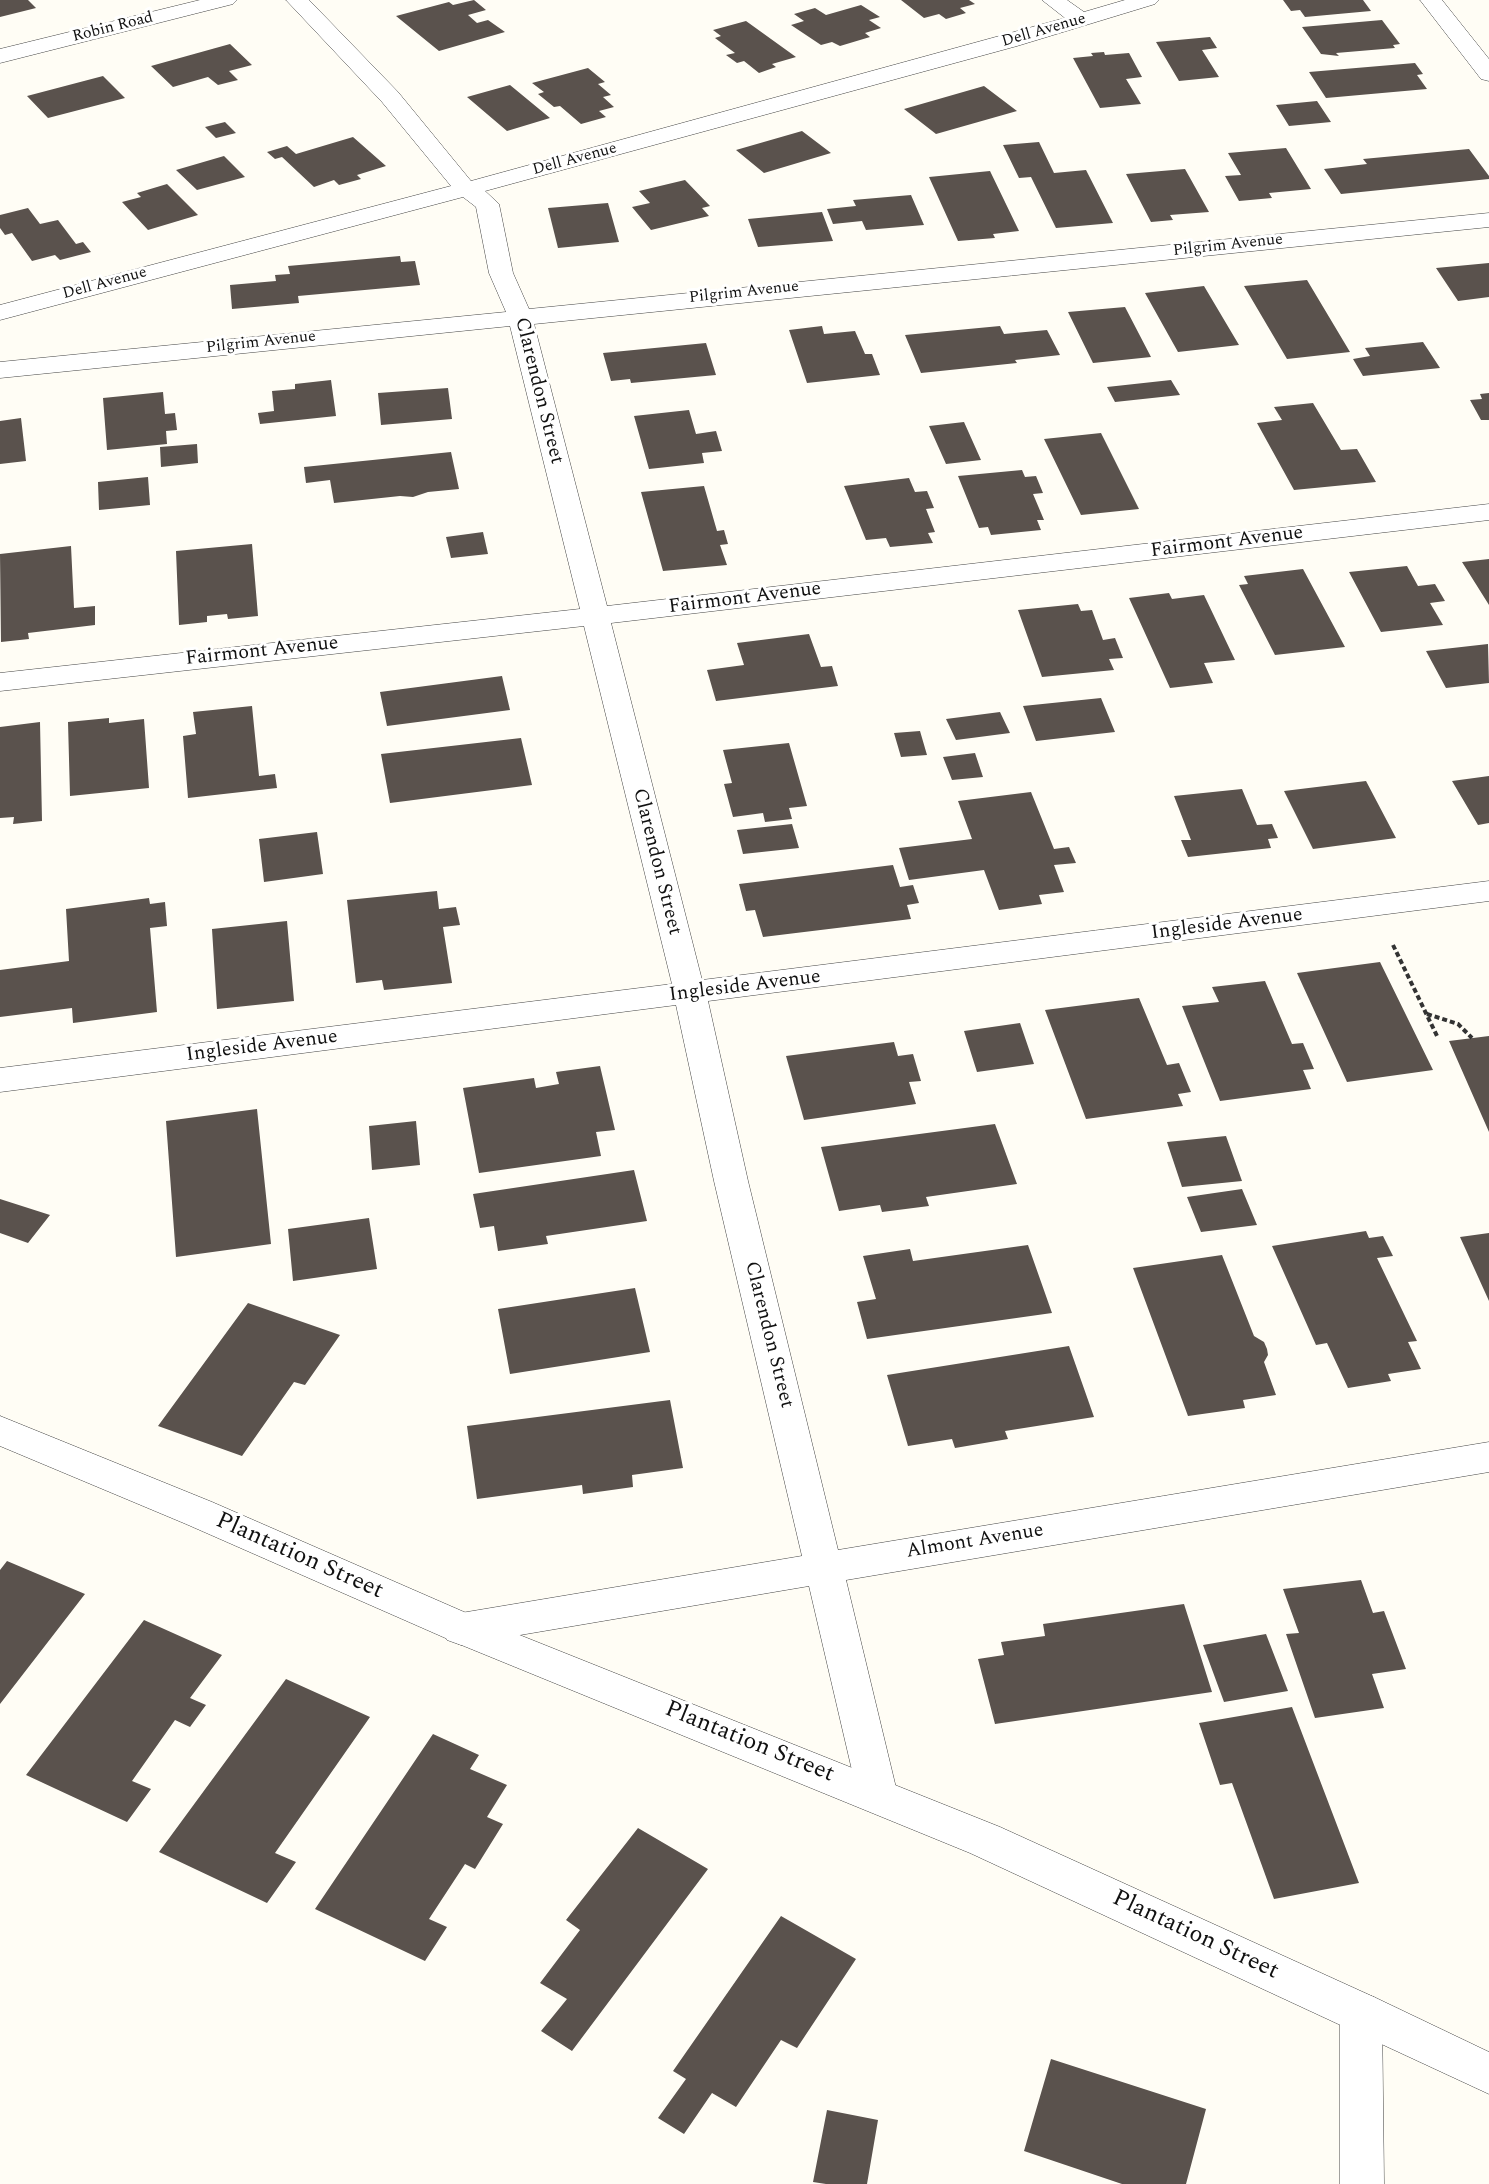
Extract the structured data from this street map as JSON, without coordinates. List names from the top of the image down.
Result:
{
  "streets": {
    "street": [
      "Robin Road",
      "Dell Avenue",
      "Pilgrim Avenue",
      "Clarendon Street",
      "Fairmont Avenue",
      "Ingleside Avenue",
      "Almont Avenue",
      "Plantation Street"
    ]
  },
  "crossings": [
    ["Dell Avenue", "Clarendon Street"],
    ["Pilgrim Avenue", "Clarendon Street"],
    ["Clarendon Street", "Fairmont Avenue"],
    ["Clarendon Street", "Ingleside Avenue"],
    ["Clarendon Street", "Almont Avenue"],
    ["Clarendon Street", "Plantation Street"],
    ["Almont Avenue", "Plantation Street"]
  ]
}
